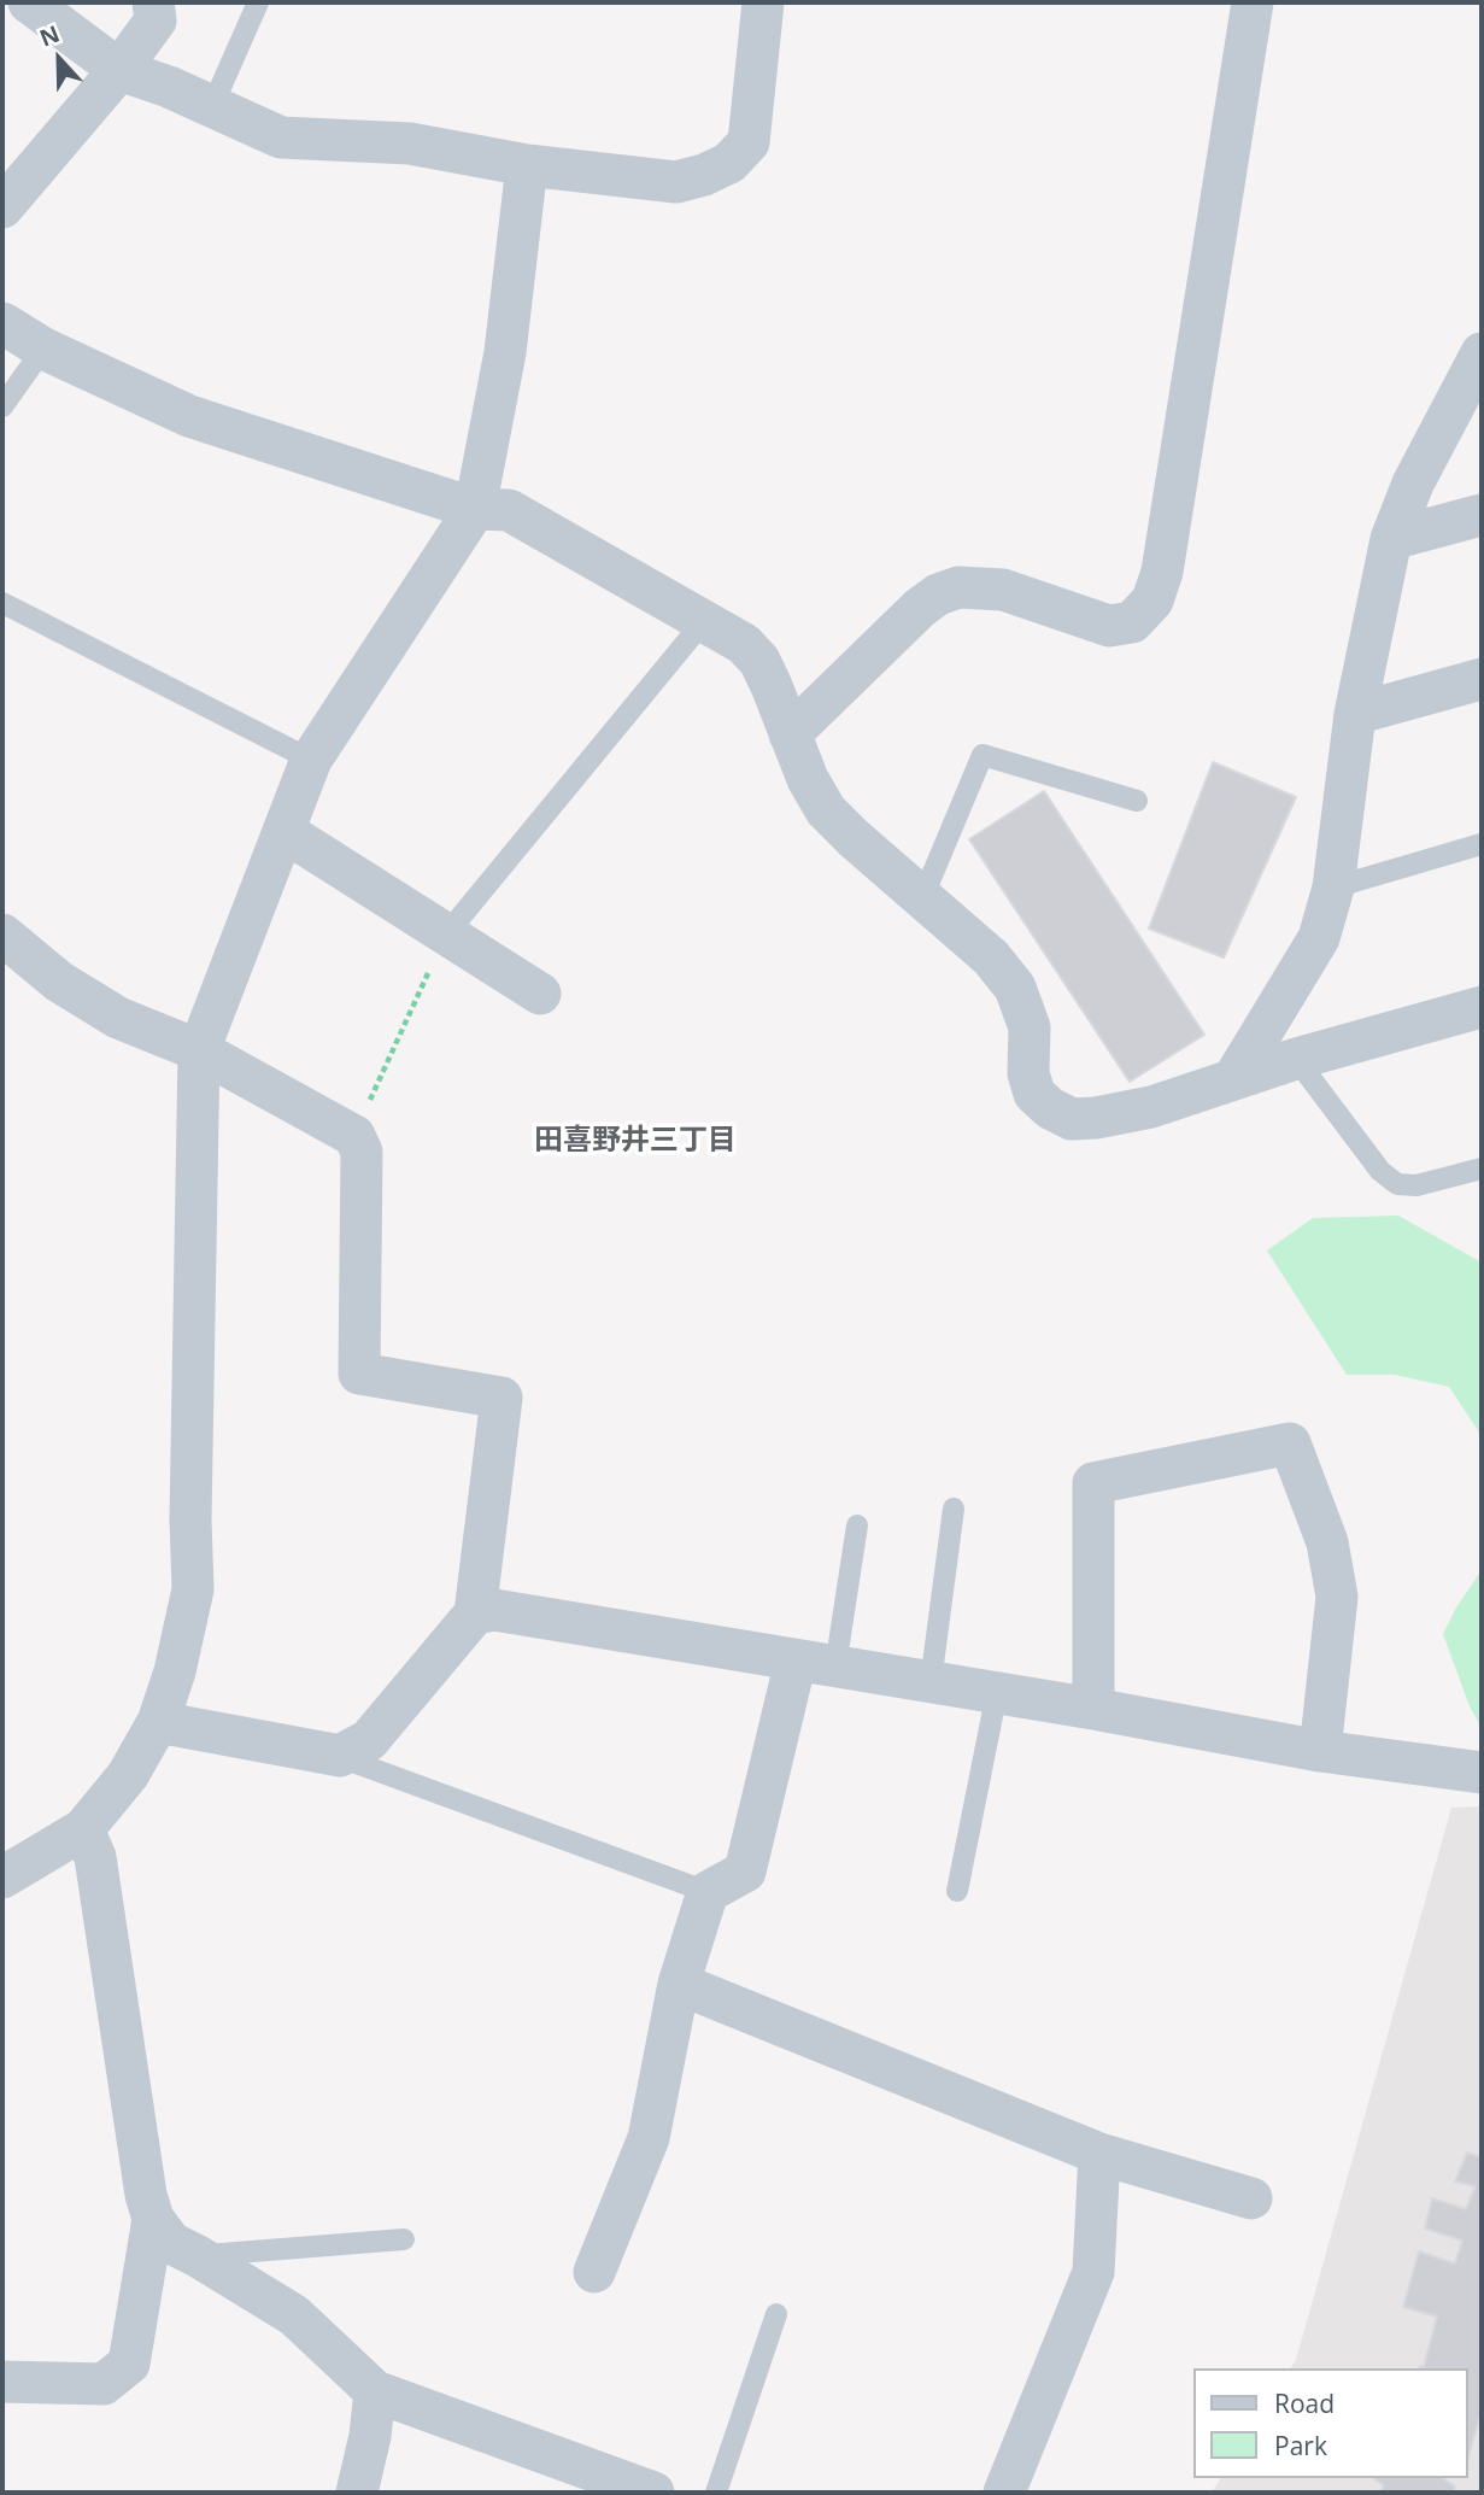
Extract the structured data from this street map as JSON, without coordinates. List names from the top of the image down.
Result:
{
  "districts": ["田喜野井三丁目"],
  "legend": ["Road", "Park"],
  "north": "top"
}
